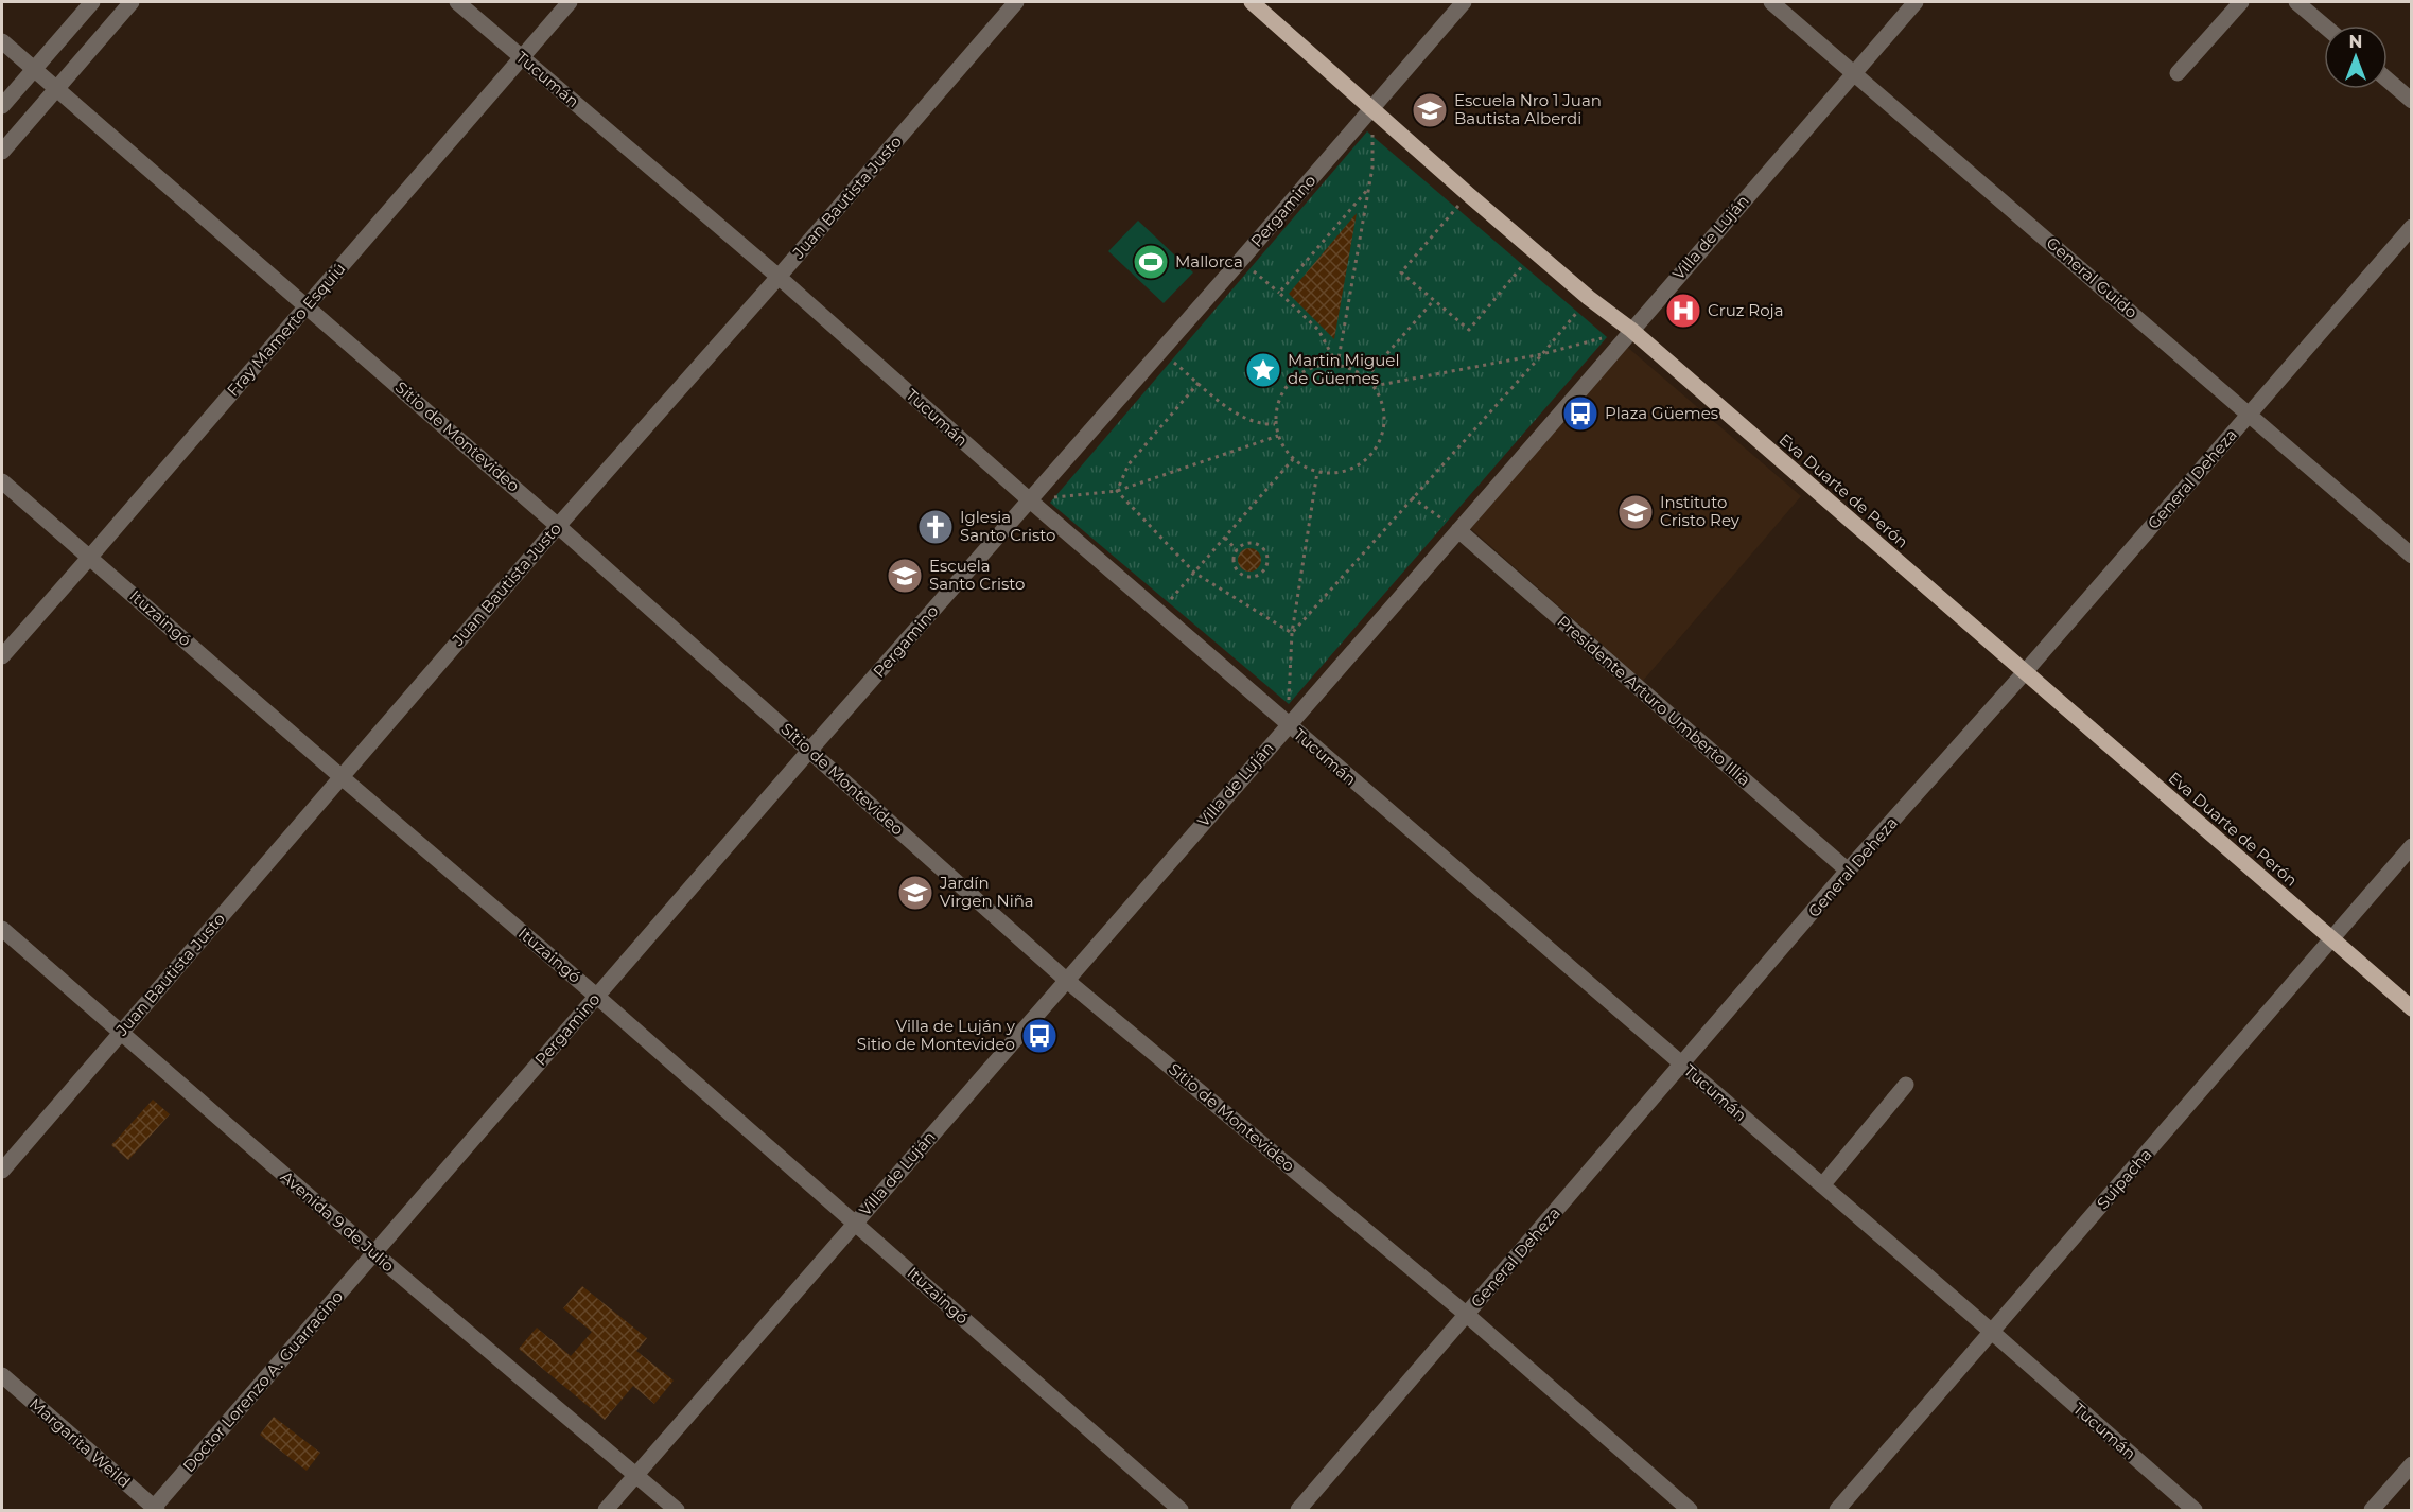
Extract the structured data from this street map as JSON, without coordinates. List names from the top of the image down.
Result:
{
  "streets": {
    "main road": ["Eva Duarte de Perón"],
    "street": [
      "Tucumán",
      "Juan Bautista Justo",
      "Pergamino",
      "Villa de Luján",
      "General Guido",
      "Fray Mamerto Esquiú",
      "Sitio de Montevideo",
      "General Deheza",
      "Ituzaingó",
      "Presidente Arturo Umberto Illia",
      "Suipacha",
      "Avenida 9 de Julio",
      "Doctor Lorenzo A. Guarracino",
      "Margarita Weild"
    ]
  },
  "crossings": [
    ["Tucumán", "Juan Bautista Justo"],
    ["Tucumán", "Pergamino"],
    ["Tucumán", "Villa de Luján"],
    ["Tucumán", "Fray Mamerto Esquiú"],
    ["Tucumán", "General Deheza"],
    ["Tucumán", "Suipacha"],
    ["Juan Bautista Justo", "Sitio de Montevideo"],
    ["Juan Bautista Justo", "Ituzaingó"],
    ["Juan Bautista Justo", "Avenida 9 de Julio"],
    ["Pergamino", "Sitio de Montevideo"],
    ["Pergamino", "Eva Duarte de Perón"],
    ["Pergamino", "Ituzaingó"],
    ["Pergamino", "Avenida 9 de Julio"],
    ["Pergamino", "Doctor Lorenzo A. Guarracino"],
    ["Villa de Luján", "General Guido"],
    ["Villa de Luján", "Sitio de Montevideo"],
    ["Villa de Luján", "Eva Duarte de Perón"],
    ["Villa de Luján", "Ituzaingó"],
    ["Villa de Luján", "Presidente Arturo Umberto Illia"],
    ["Villa de Luján", "Avenida 9 de Julio"],
    ["General Guido", "General Deheza"],
    ["Fray Mamerto Esquiú", "Sitio de Montevideo"],
    ["Fray Mamerto Esquiú", "Ituzaingó"],
    ["Sitio de Montevideo", "General Deheza"],
    ["General Deheza", "Eva Duarte de Perón"],
    ["General Deheza", "Presidente Arturo Umberto Illia"],
    ["Eva Duarte de Perón", "Suipacha"],
    ["Avenida 9 de Julio", "Doctor Lorenzo A. Guarracino"],
    ["Doctor Lorenzo A. Guarracino", "Margarita Weild"]
  ],
  "places": {
    "school or university": [
      "Escuela Nro 1 Juan Bautista Alberdi",
      "Instituto Cristo Rey",
      "Escuela Santo Cristo",
      "Jardín Virgen Niña"
    ],
    "sports": ["Mallorca"],
    "hospital": ["Cruz Roja"],
    "place": ["Martin Miguel de Güemes"],
    "bus stop": ["Plaza Güemes", "Villa de Luján y Sitio de Montevideo"],
    "church": ["Iglesia Santo Cristo"]
  },
  "north": "top"
}
